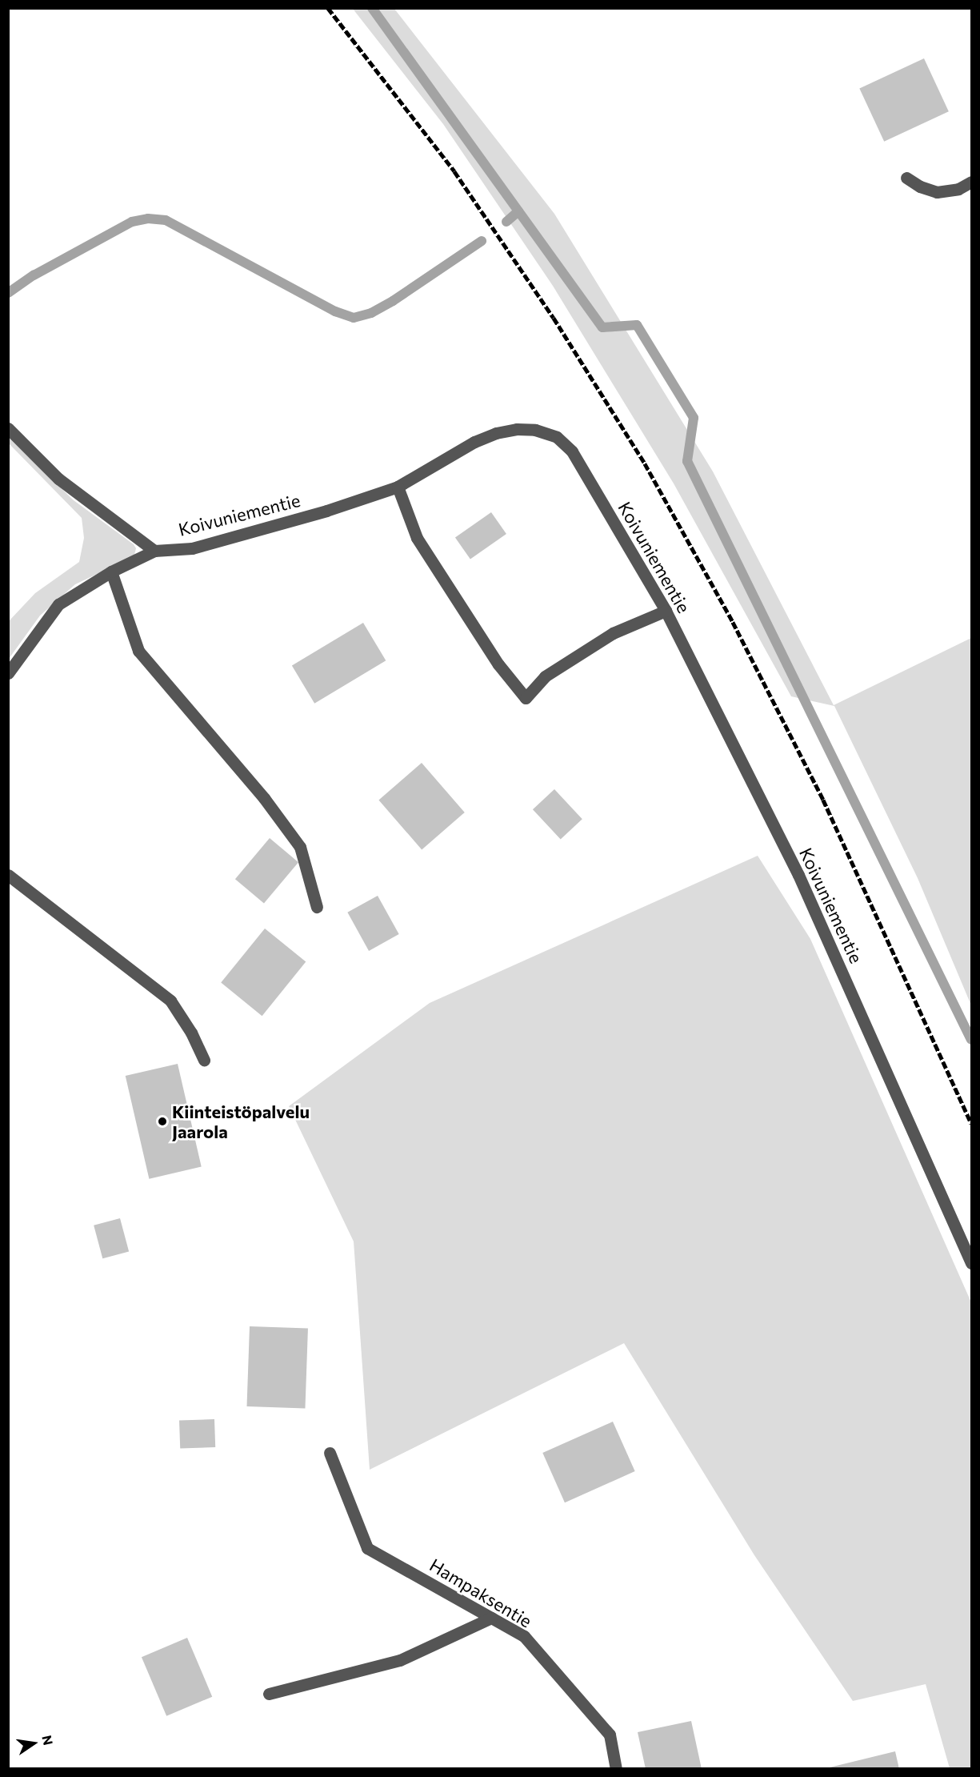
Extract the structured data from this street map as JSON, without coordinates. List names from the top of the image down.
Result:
{
  "streets": {
    "street": ["Koivuniementie", "Hampaksentie"]
  },
  "places": ["Kiinteistöpalvelu Jaarola"],
  "north": "right"
}
